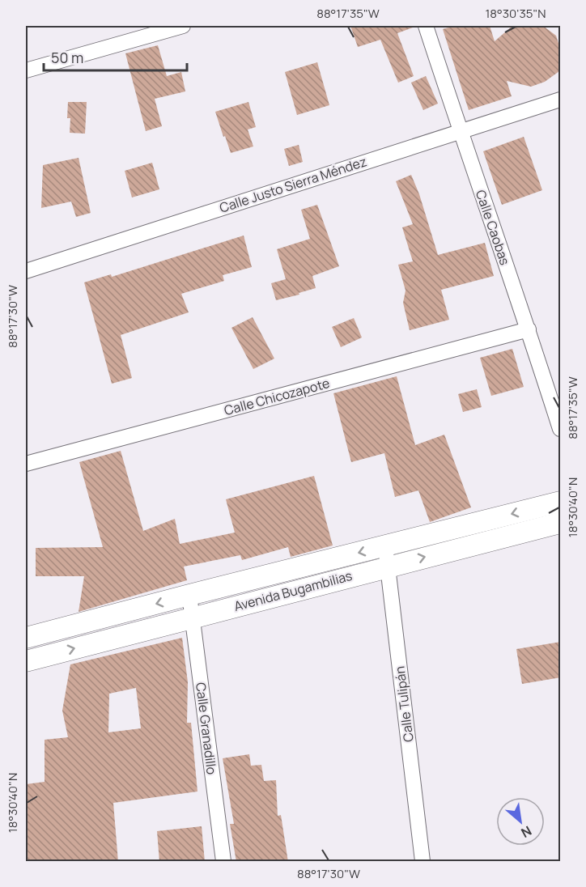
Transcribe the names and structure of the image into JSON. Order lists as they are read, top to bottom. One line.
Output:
{"streets":{"main road":["Avenida Bugambilias"],"street":["Calle Justo Sierra Méndez","Calle Caobas","Calle Chicozapote","Calle Tulipán","Calle Granadillo"]},"crossings":[["Calle Justo Sierra Méndez","Calle Caobas"],["Calle Caobas","Calle Chicozapote"],["Avenida Bugambilias","Calle Tulipán"],["Avenida Bugambilias","Calle Granadillo"]],"scale_bar":"50 m","north":"bottom right","coordinates":["88°17'35\"W","18°30'35\"N","88°17'30\"W","18°30'40\"N"]}
